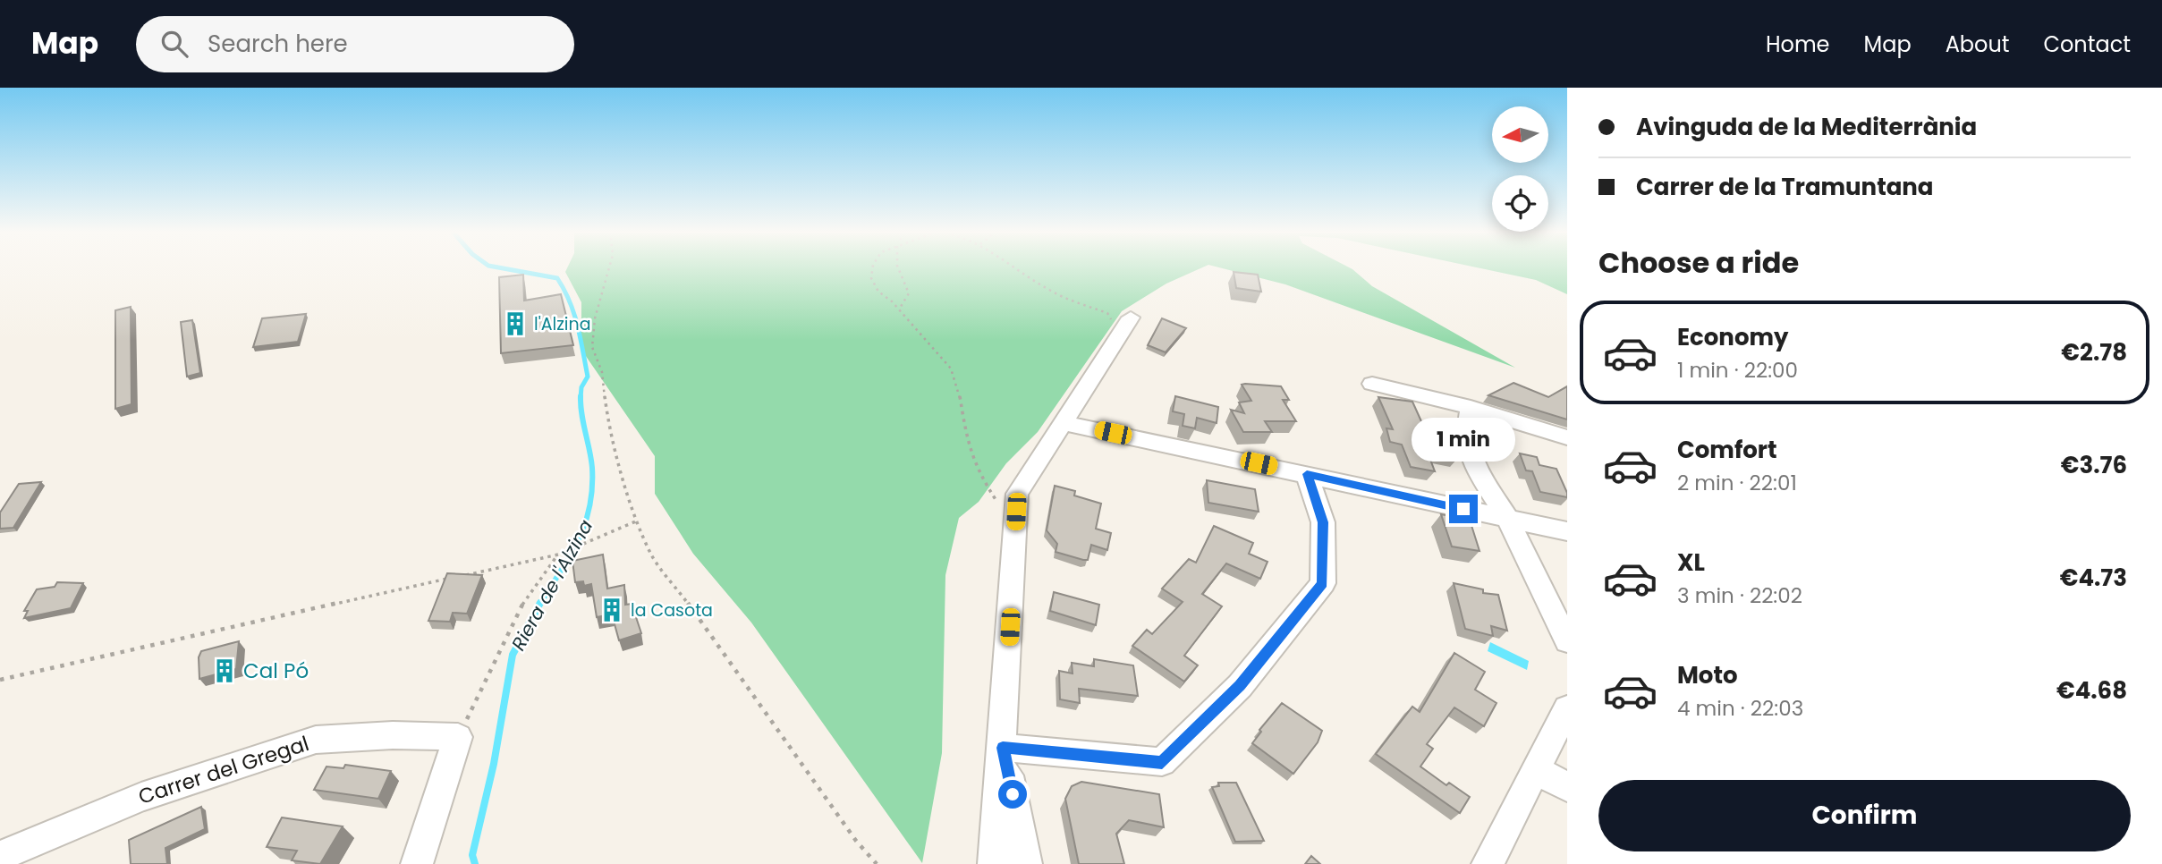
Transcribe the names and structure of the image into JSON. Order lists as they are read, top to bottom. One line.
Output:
{"streets":{"street":["Carrer del Gregal"]},"water":["Riera de l'Alzina"],"places":{"building":["l'Alzina","la Casota","Cal Pó"]},"north":"left","page":{"header":"Map","search":"Search here","nav":["Home","Map","About","Contact"],"banner":["Avinguda de la Mediterrània","Carrer de la Tramuntana"],"heading":"Choose a ride","list":[{"name":"Economy","note":"1 min · 22:00","value":"€2.78"},{"name":"Comfort","note":"2 min · 22:01","value":"€3.76"},{"name":"XL","note":"3 min · 22:02","value":"€4.73"},{"name":"Moto","note":"4 min · 22:03","value":"€4.68"}],"bubble":"1 min","buttons":"Confirm"}}
